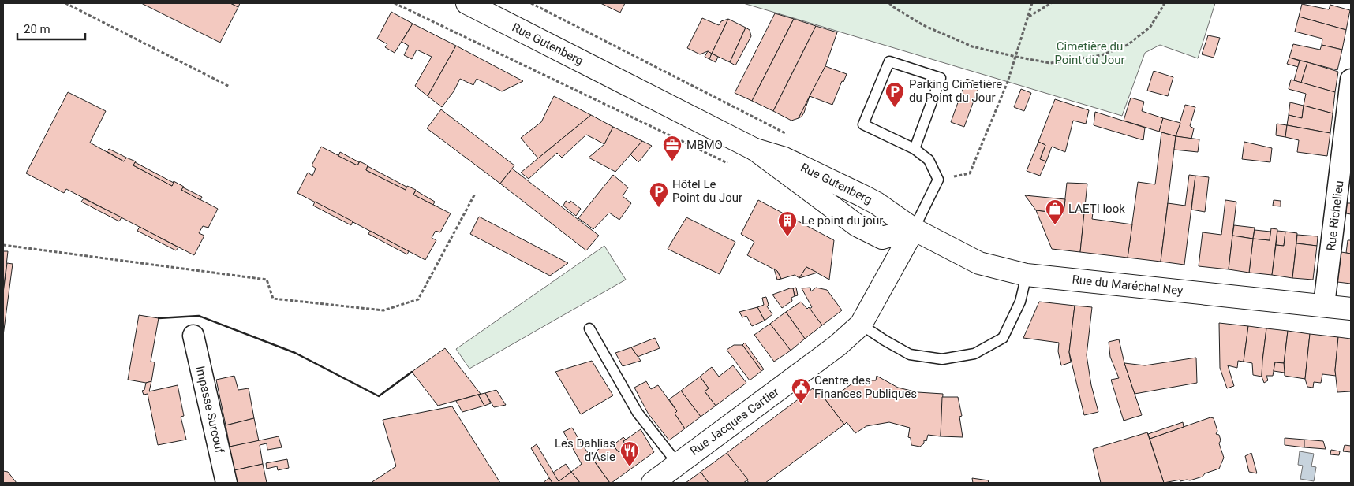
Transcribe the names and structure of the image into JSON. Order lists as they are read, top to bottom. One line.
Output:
{"streets":{"main road":["Rue Gutenberg","Rue du Maréchal Ney","Rue Jacques Cartier"],"street":["Rue Richelieu","Impasse Surcouf"]},"crossings":[["Rue Gutenberg","Rue du Maréchal Ney"],["Rue Gutenberg","Rue Jacques Cartier"],["Rue Richelieu","Rue du Maréchal Ney"],["Rue du Maréchal Ney","Rue Jacques Cartier"]],"parks":["Cimetière du Point du Jour"],"places":{"parking":["Parking Cimetière du Point du Jour","Hôtel Le Point du Jour"],"office":["MBMO"],"shop":["LAETI look"],"building":["Le point du jour"],"public building":["Centre des Finances Publiques"],"restaurant":["Les Dahlias d'Asie"]},"scale_bar":"20 m"}
